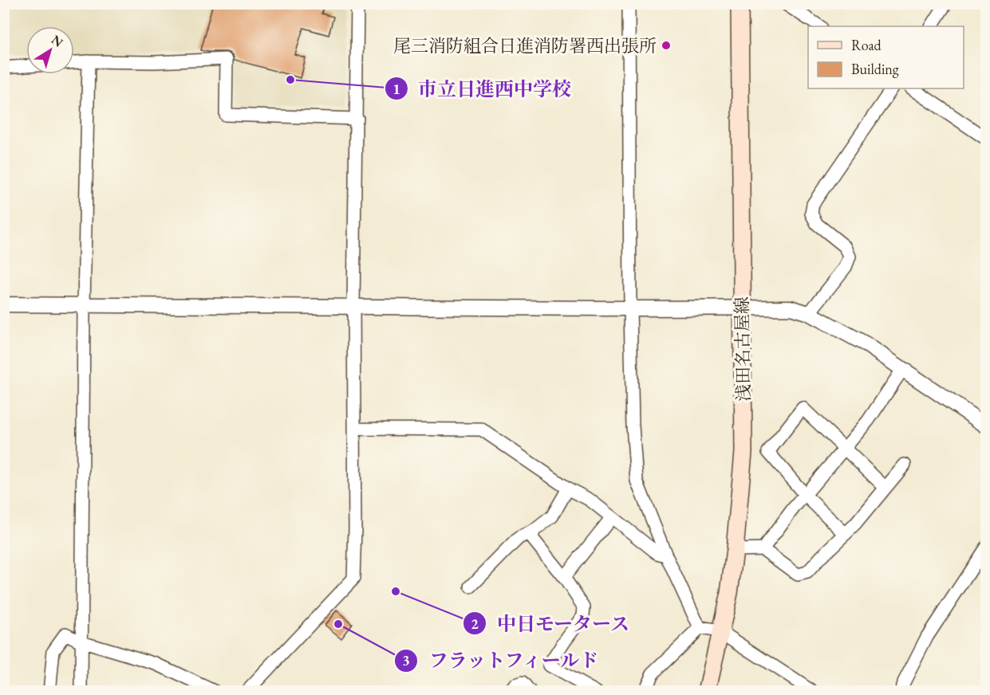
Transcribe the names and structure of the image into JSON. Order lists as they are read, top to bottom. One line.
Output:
{"streets":{"main road":["浅田名古屋線"]},"places":["尾三消防組合日進消防署西出張所","市立日進西中学校","中日モータース","フラットフィールド"],"legend":["Road","Building"],"north":"top right"}
